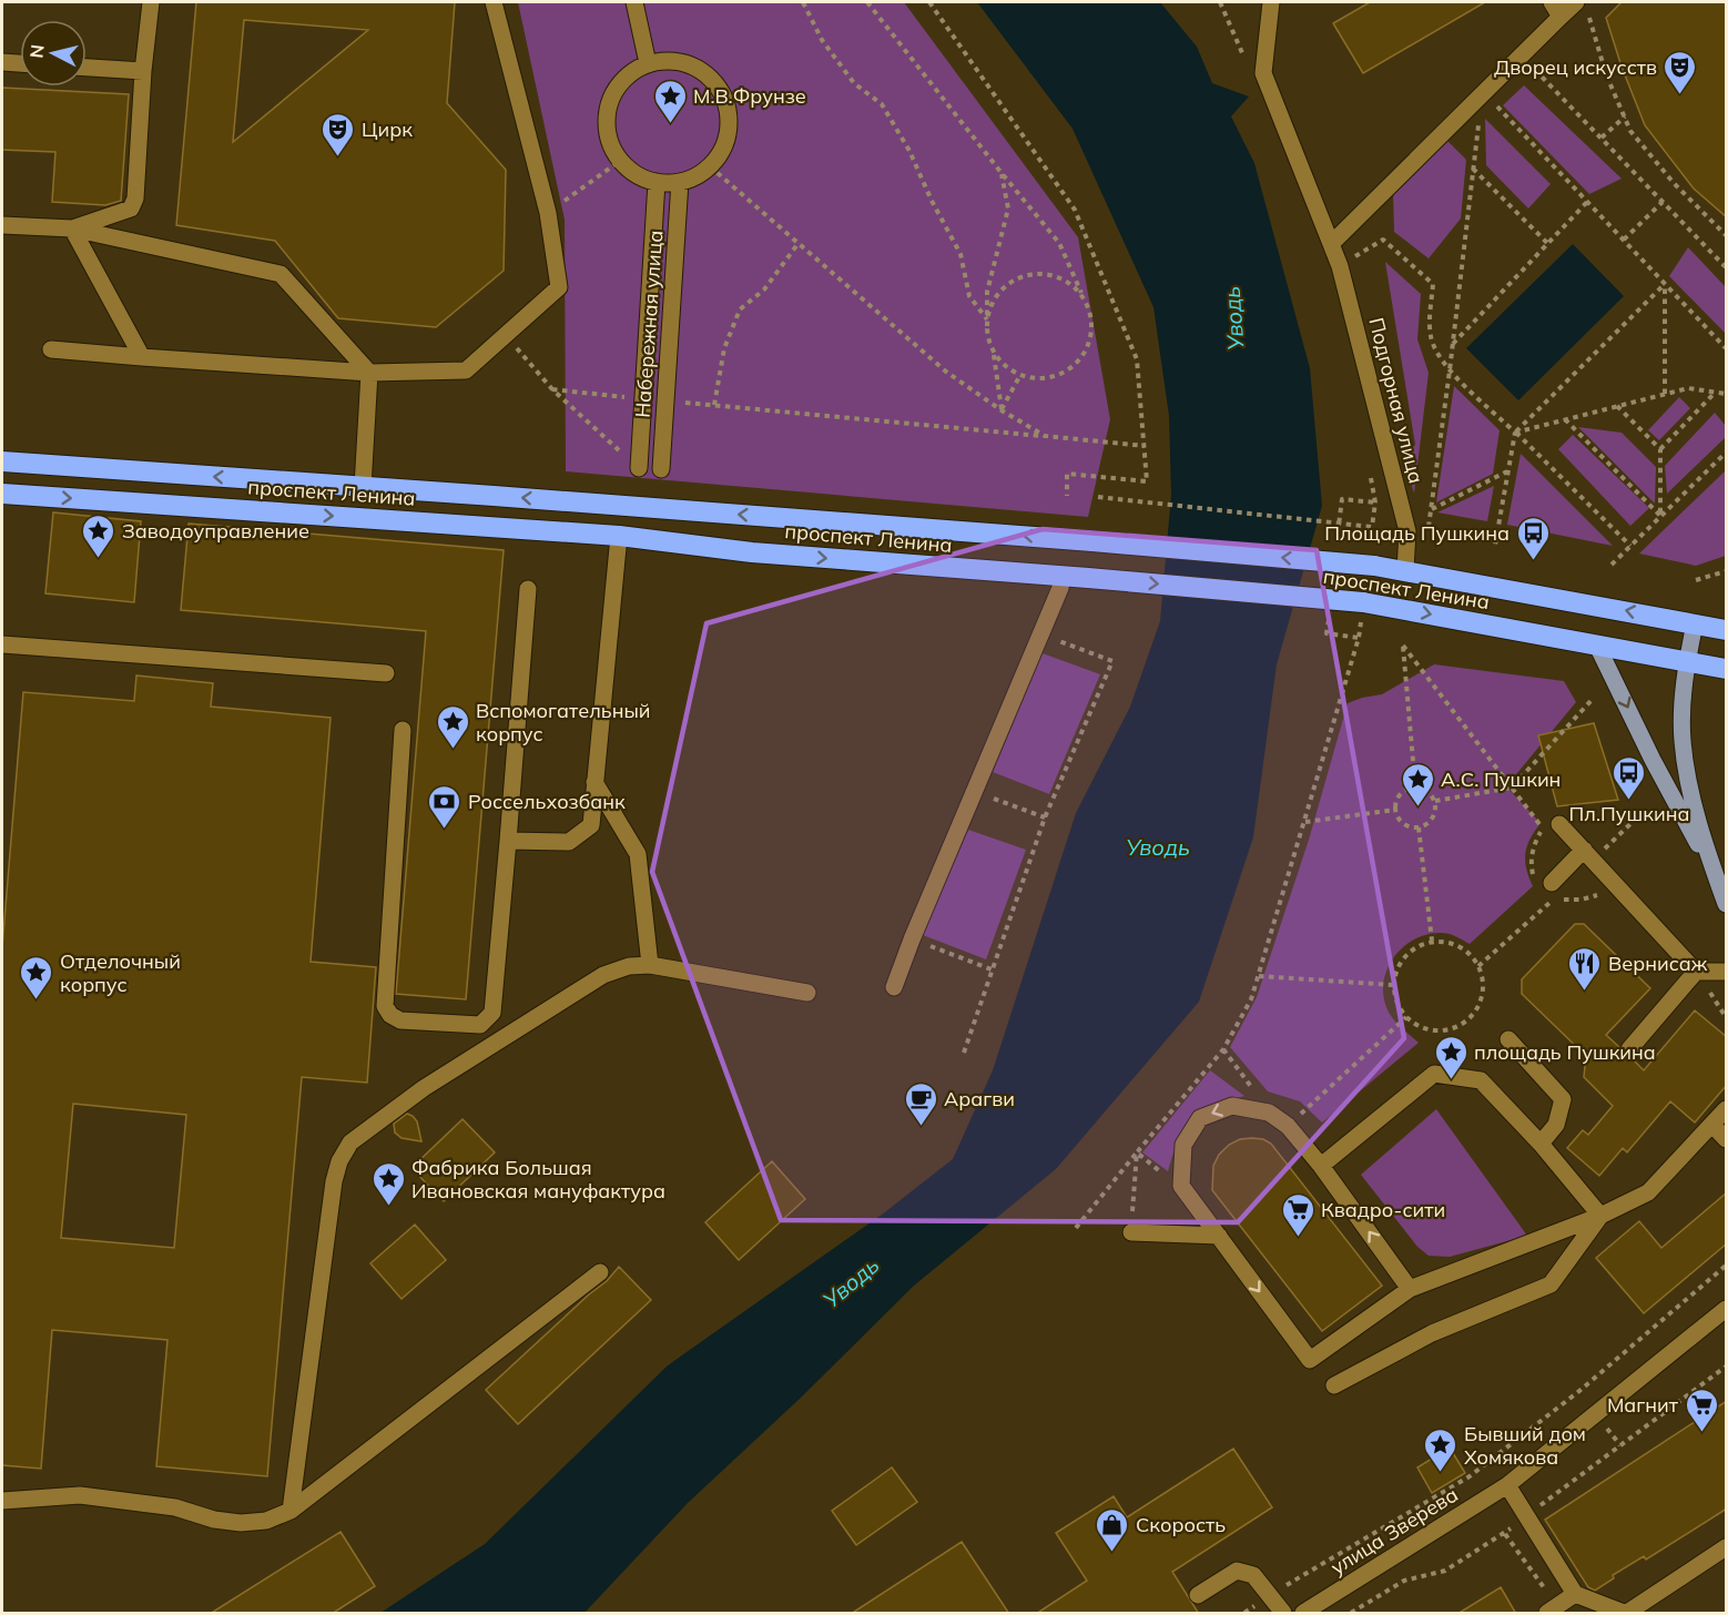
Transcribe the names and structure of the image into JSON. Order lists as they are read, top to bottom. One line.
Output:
{"streets":{"highway":["проспект Ленина"],"street":["Набережная улица","Подгорная улица","улица Зверева"]},"crossings":[["Подгорная улица","проспект Ленина"]],"water":["Уводь"],"places":{"theatre":["Дворец искусств","Цирк"],"place":["М.В.Фрунзе","Заводоуправление","Вспомогательный корпус","А.C. Пушкин","Отделочный корпус","площадь Пушкина","Фабрика Большая Ивановская мануфактура","Бывший дом Хомякова"],"bus stop":["Площадь Пушкина","Пл.Пушкина"],"bank":["Россельхозбанк"],"restaurant":["Вернисаж"],"cafe":["Арагви"],"supermarket":["Квадро-сити","Магнит"],"shop":["Скорость"]},"north":"left"}
